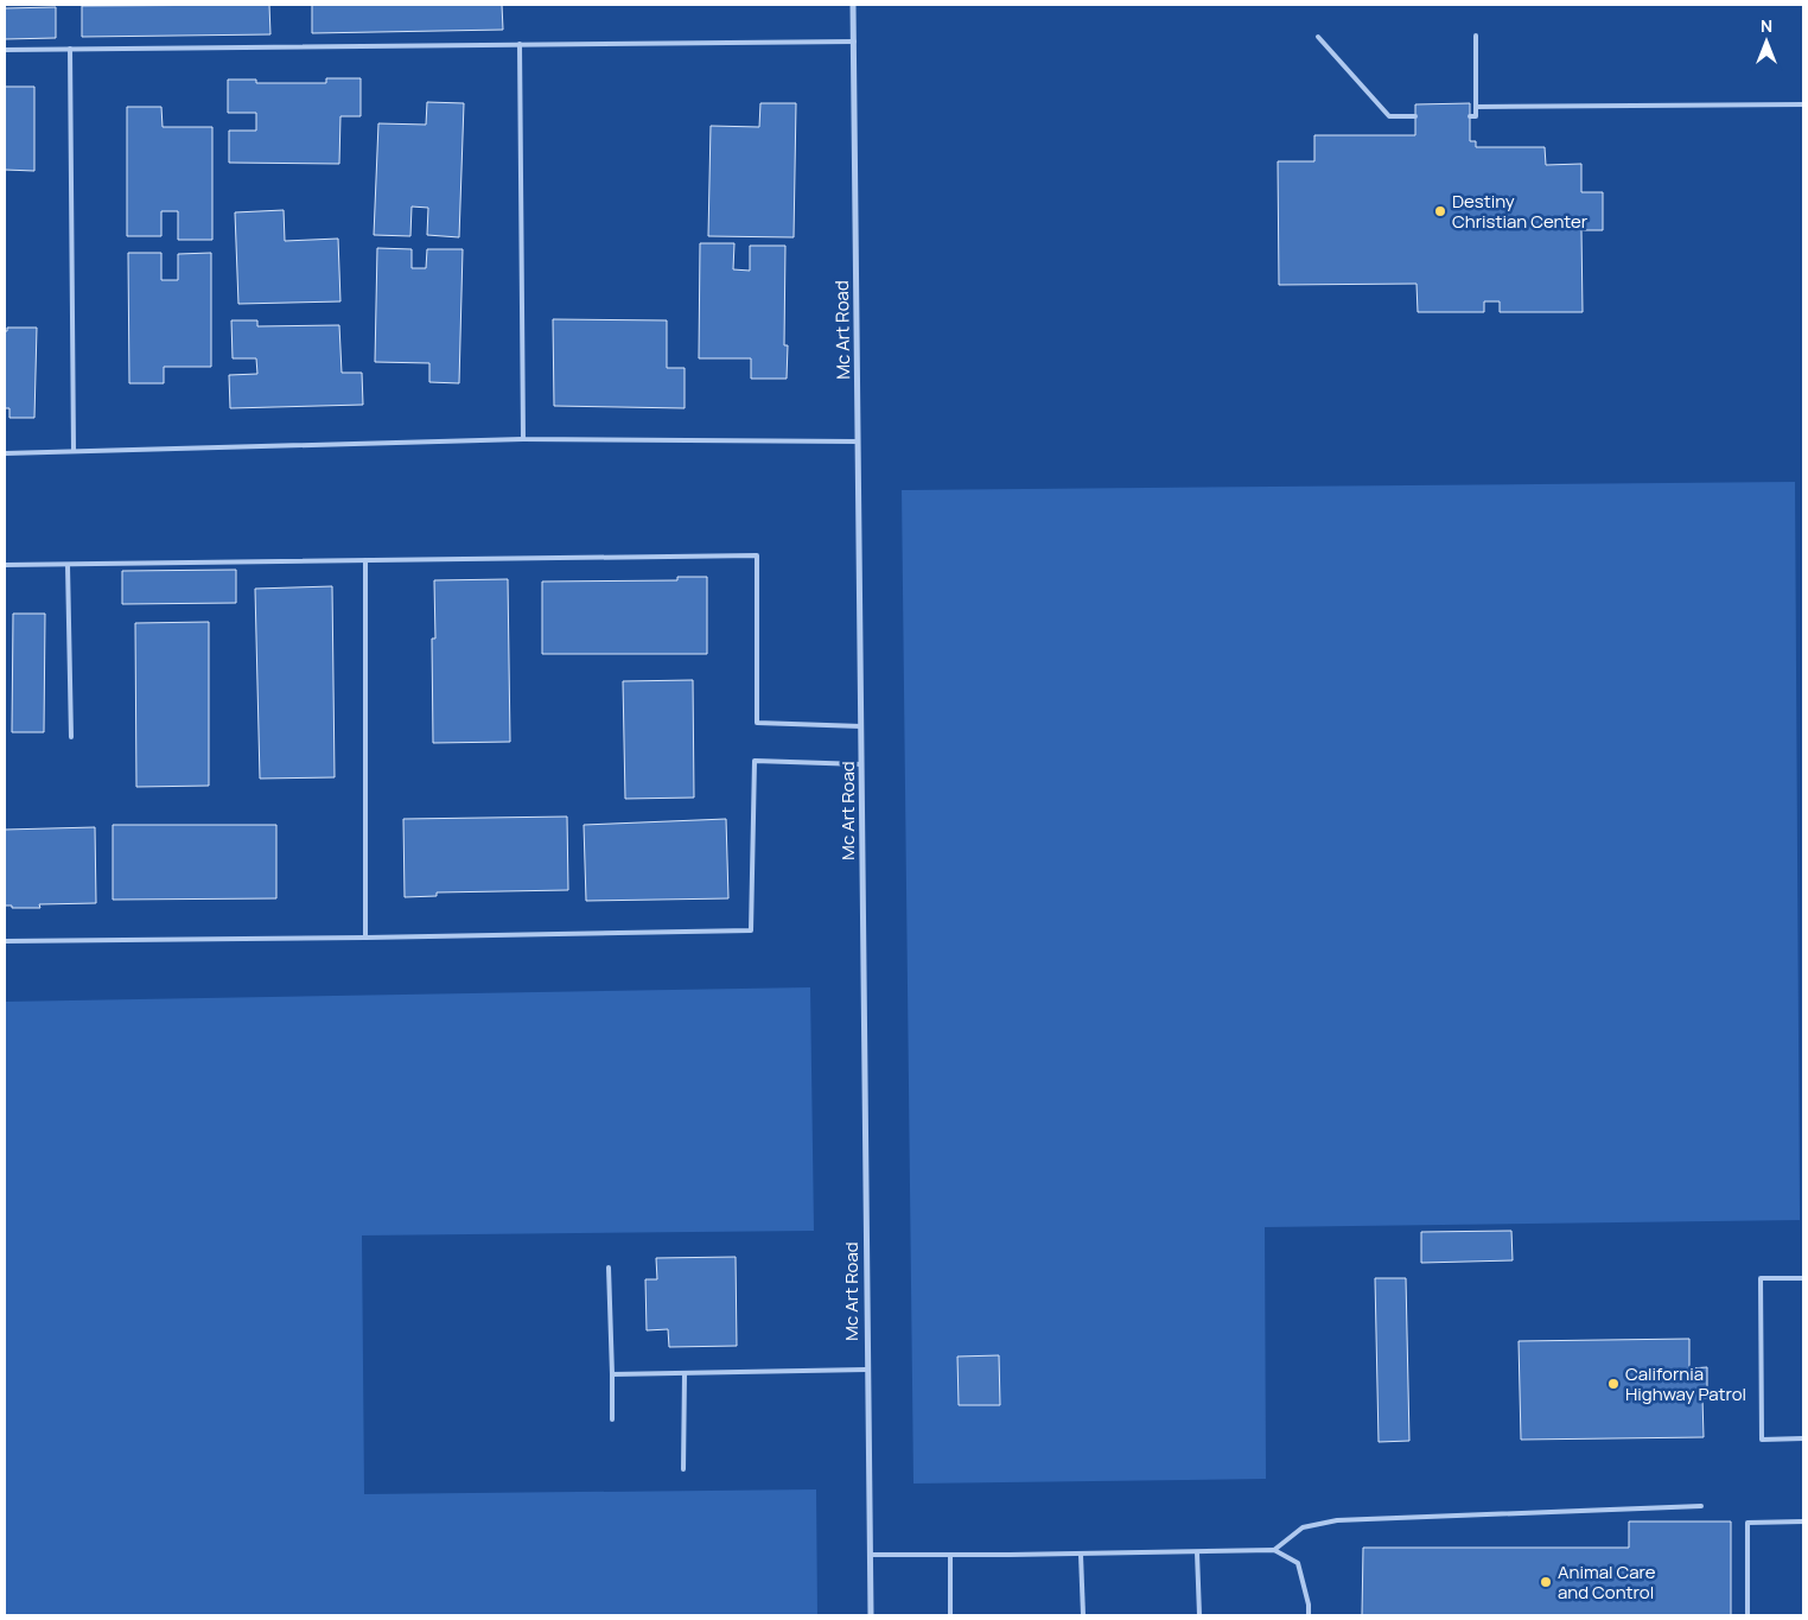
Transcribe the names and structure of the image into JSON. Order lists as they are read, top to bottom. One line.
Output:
{"streets":{"street":["Mc Art Road"]},"places":["Destiny Christian Center","California Highway Patrol","Animal Care and Control"],"north":"top"}
